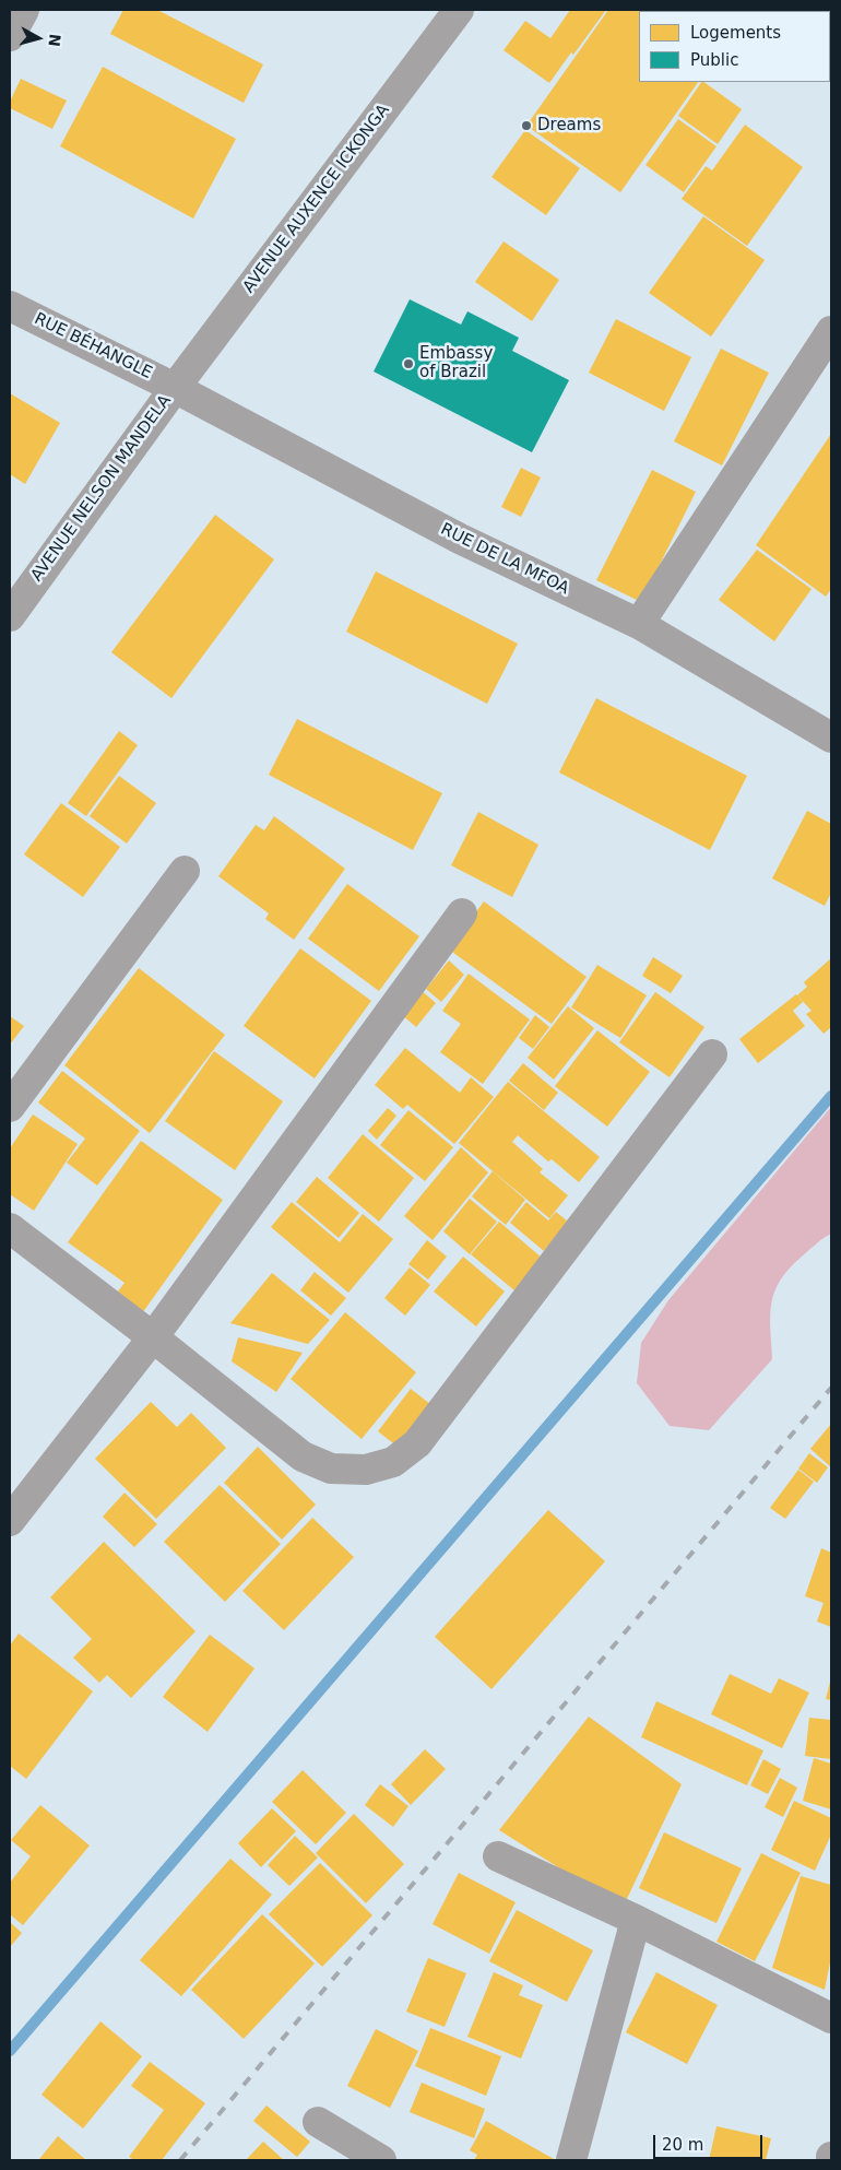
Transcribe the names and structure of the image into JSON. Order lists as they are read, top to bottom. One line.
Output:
{"streets":{"street":["AVENUE AUXENCE ICKONGA","RUE BÉHANGLE","AVENUE NELSON MANDELA","RUE DE LA MFOA"]},"crossings":[["AVENUE AUXENCE ICKONGA","RUE BÉHANGLE"],["AVENUE AUXENCE ICKONGA","AVENUE NELSON MANDELA"],["AVENUE AUXENCE ICKONGA","RUE DE LA MFOA"],["RUE BÉHANGLE","AVENUE NELSON MANDELA"],["RUE BÉHANGLE","RUE DE LA MFOA"],["AVENUE NELSON MANDELA","RUE DE LA MFOA"]],"places":["Dreams","Embassy of Brazil"],"legend":["Logements","Public"],"scale_bar":"20 m","north":"right"}
